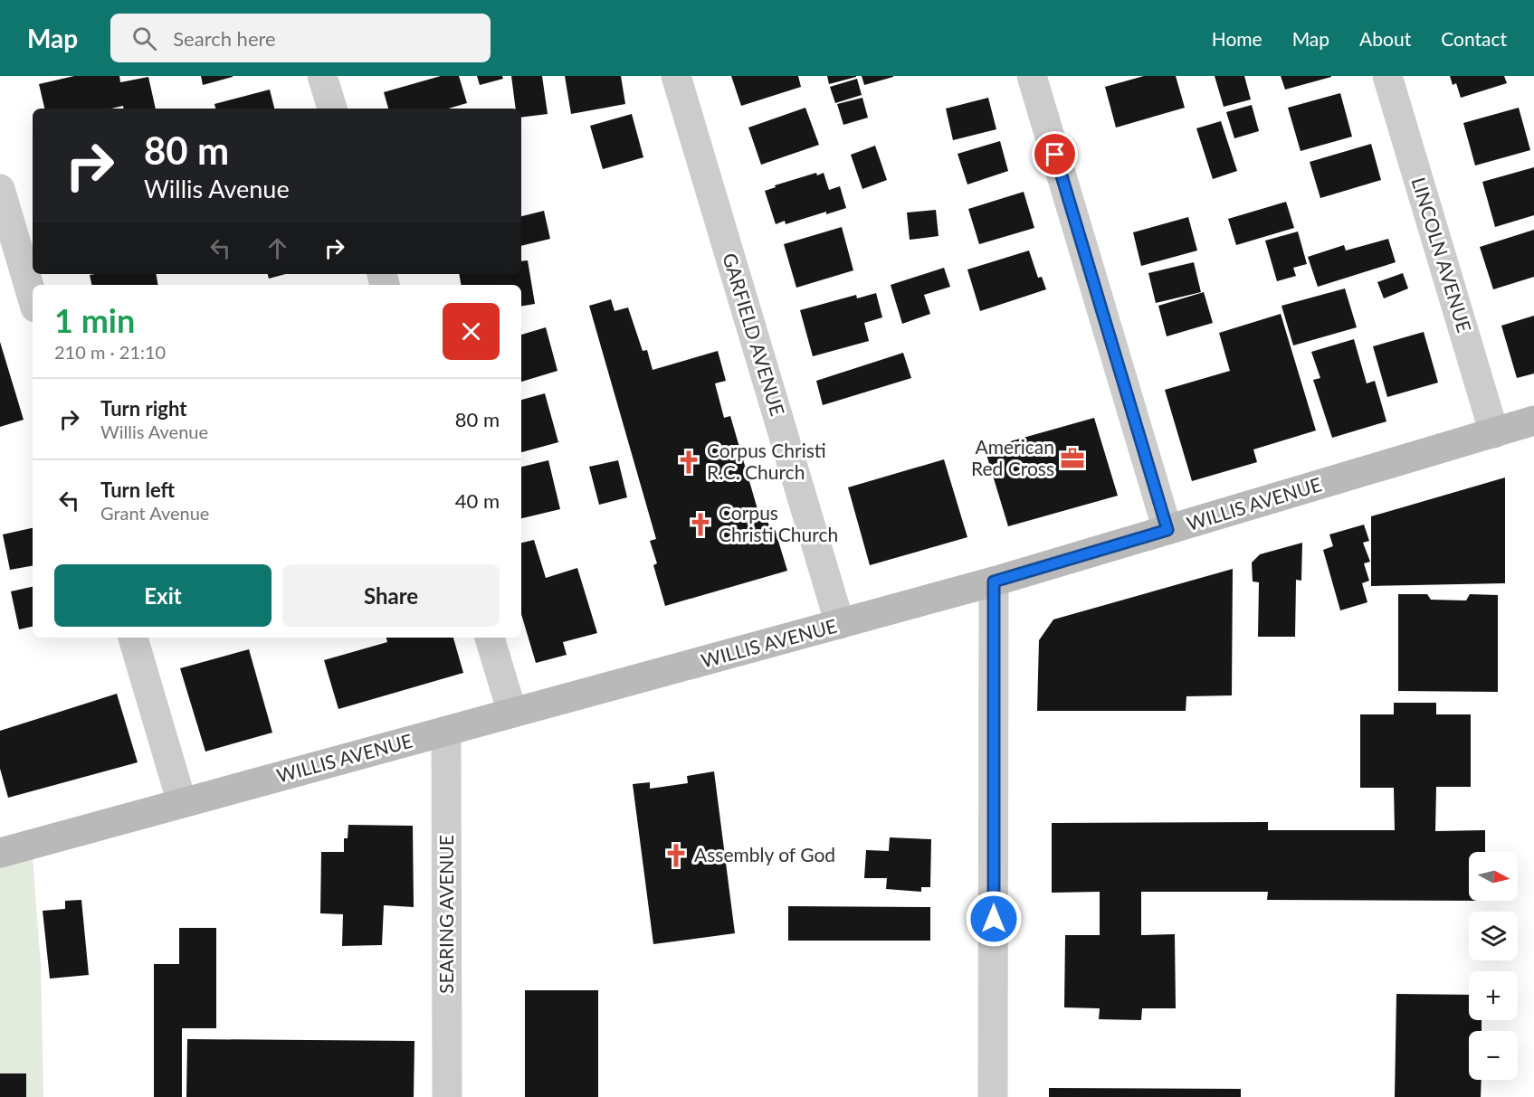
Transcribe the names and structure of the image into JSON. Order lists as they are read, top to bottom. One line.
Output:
{"streets":{"main road":["WILLIS AVENUE"],"street":["LINCOLN AVENUE","GARFIELD AVENUE","SEARING AVENUE"]},"crossings":[["LINCOLN AVENUE","WILLIS AVENUE"],["GARFIELD AVENUE","WILLIS AVENUE"],["WILLIS AVENUE","SEARING AVENUE"]],"places":{"office":["American Red Cross"],"church":["Corpus Christi R.C. Church","Corpus Christi Church","Assembly of God"]},"north":"right","page":{"header":"Map","search":"Search here","nav":["Home","Map","About","Contact"],"turn":["80 m","Willis Avenue"],"heading":["1 min","210 m · 21:10"],"list":[{"name":"Turn right","note":"Willis Avenue","value":"80 m"},{"name":"Turn left","note":"Grant Avenue","value":"40 m"}],"buttons":["Exit","Share"],"map_buttons":["+","−"]}}
